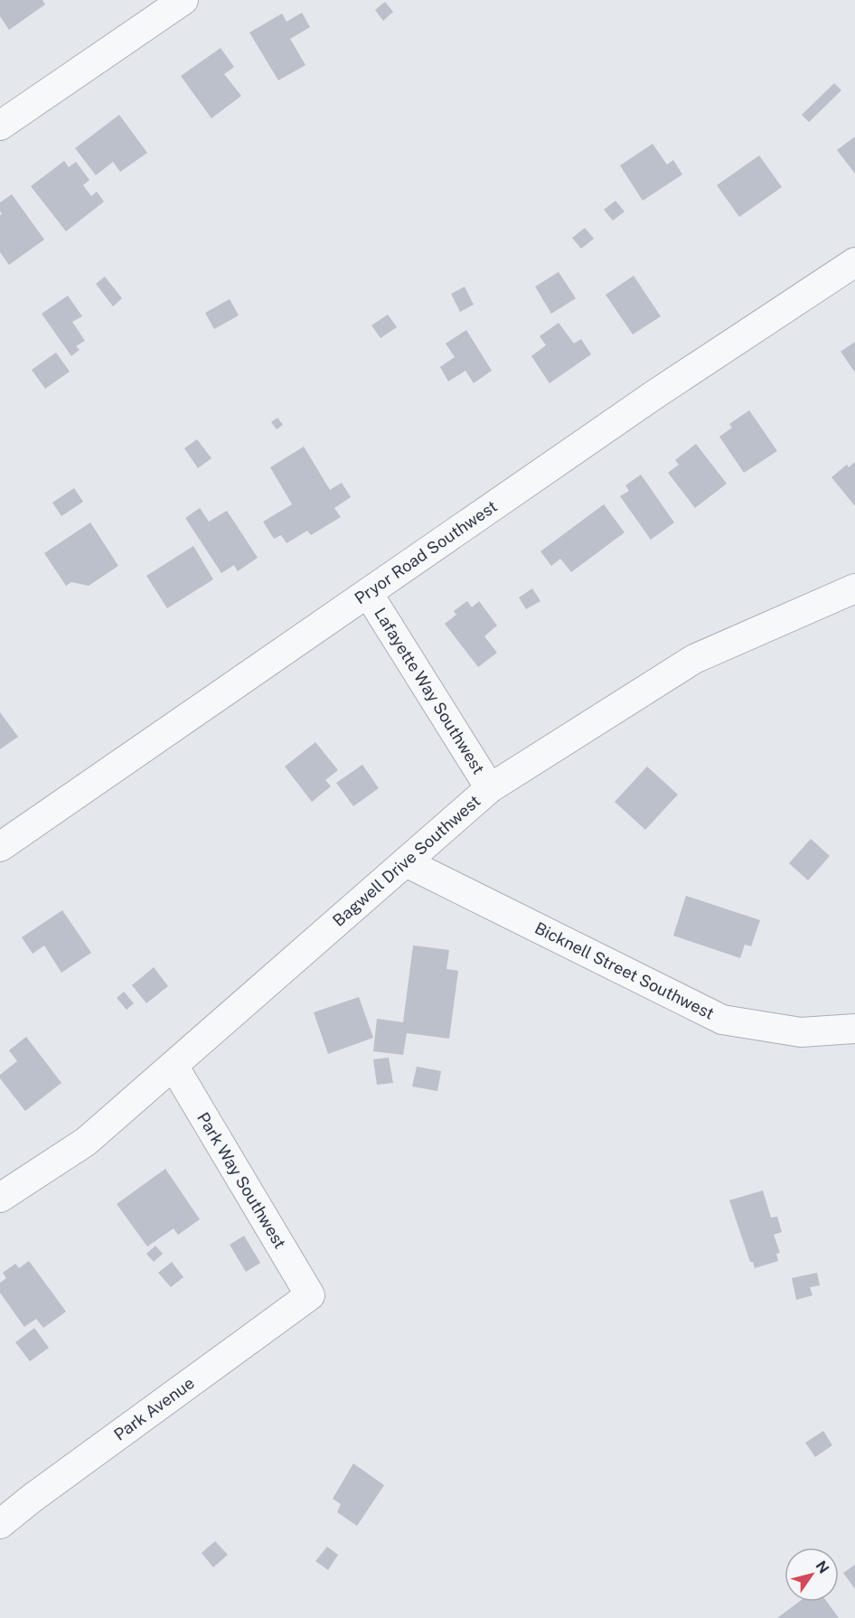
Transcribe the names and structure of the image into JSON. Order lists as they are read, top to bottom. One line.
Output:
{"streets":{"street":["Pryor Road Southwest","Lafayette Way Southwest","Bagwell Drive Southwest","Bicknell Street Southwest","Park Way Southwest","Park Avenue"]},"crossings":[["Pryor Road Southwest","Lafayette Way Southwest"],["Lafayette Way Southwest","Bagwell Drive Southwest"],["Bagwell Drive Southwest","Bicknell Street Southwest"],["Bagwell Drive Southwest","Park Way Southwest"],["Park Way Southwest","Park Avenue"]],"north":"top right"}
